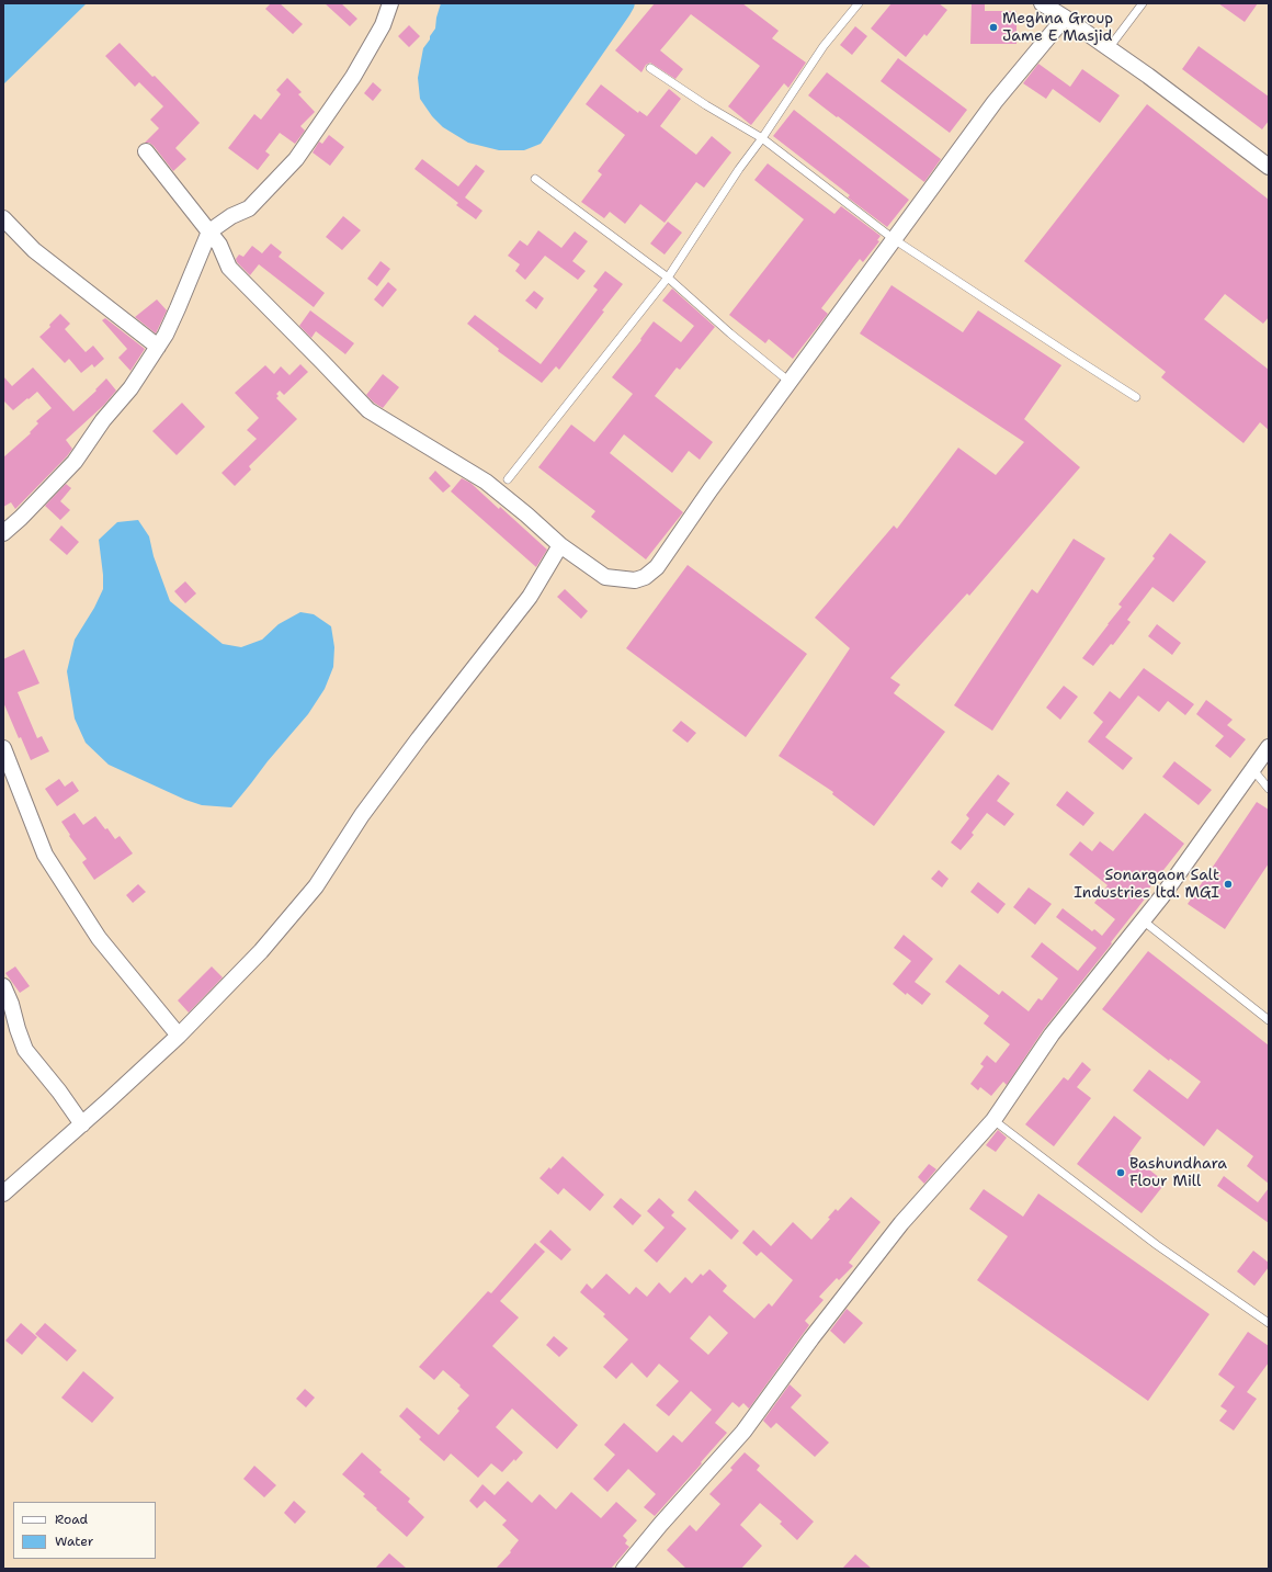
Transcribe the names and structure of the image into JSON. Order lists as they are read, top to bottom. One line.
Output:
{"places":["Meghna Group Jame E Masjid","Sonargaon Salt Industries ltd. MGI","Bashundhara Flour Mill"],"legend":["Road","Water"]}
